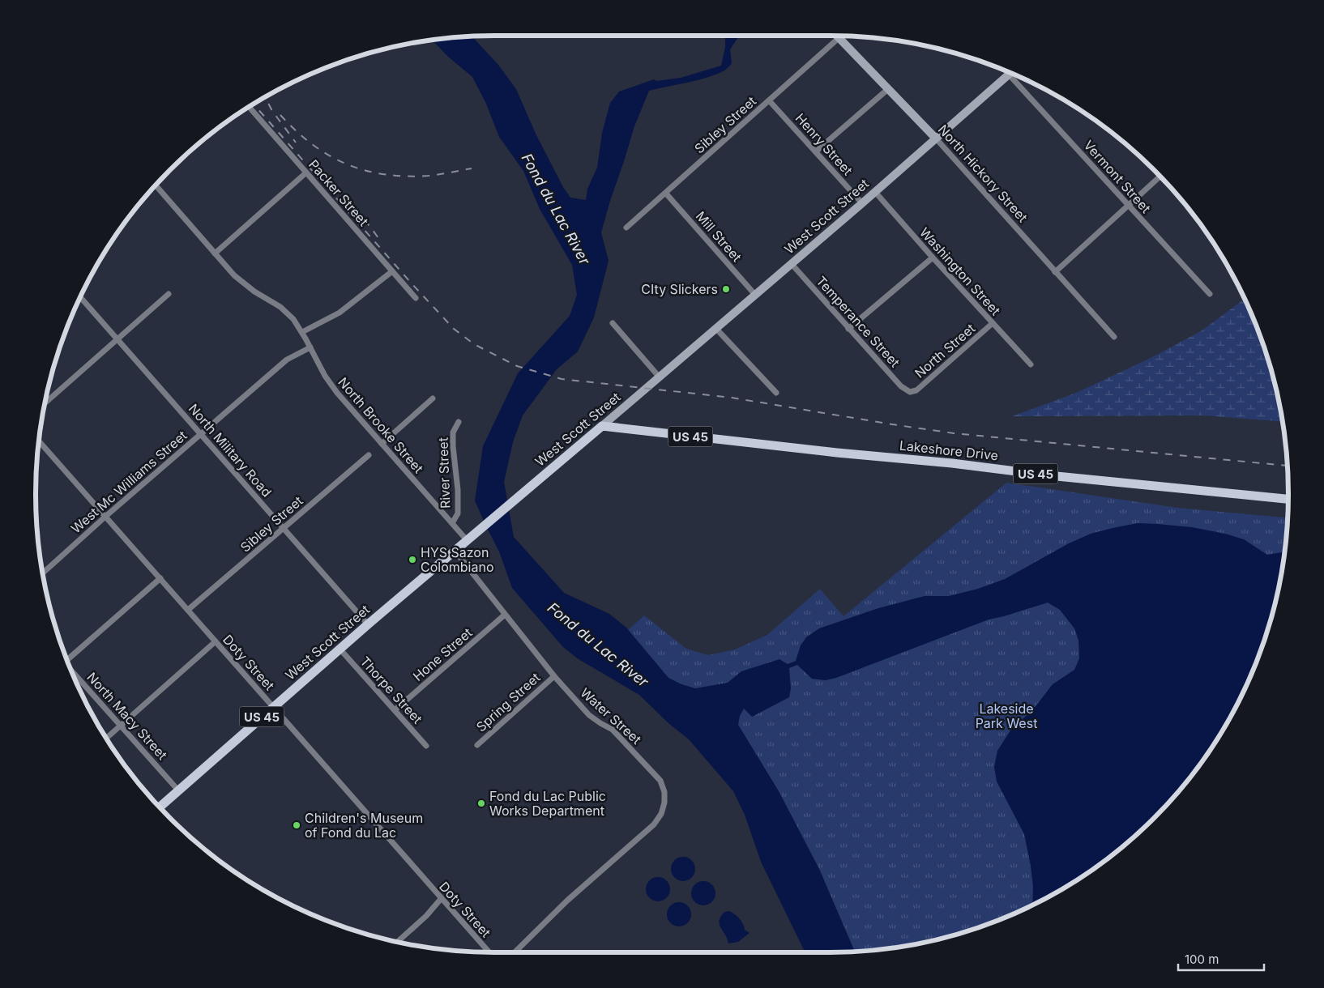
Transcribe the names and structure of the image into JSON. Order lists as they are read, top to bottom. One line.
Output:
{"streets":{"main road":["North Hickory Street","West Scott Street","US 45","Lakeshore Drive"],"street":["Sibley Street","Henry Street","Vermont Street","Packer Street","Mill Street","Washington Street","Temperance Street","North Street","North Brooke Street","North Military Road","River Street","West Mc Williams Street","Hone Street","Doty Street","Thorpe Street","Spring Street","North Macy Street","Water Street"]},"crossings":[["Sibley Street","Henry Street"],["Sibley Street","North Hickory Street"],["Sibley Street","Mill Street"],["Sibley Street","North Military Road"],["Sibley Street","Doty Street"],["Henry Street","West Scott Street"],["North Hickory Street","West Scott Street"],["Vermont Street","West Scott Street"],["West Scott Street","Mill Street"],["West Scott Street","Washington Street"],["West Scott Street","Temperance Street"],["West Scott Street","North Brooke Street"],["West Scott Street","North Military Road"],["West Scott Street","Lakeshore Drive"],["West Scott Street","Doty Street"],["West Scott Street","Thorpe Street"],["West Scott Street","North Macy Street"],["West Scott Street","Water Street"],["Washington Street","North Street"],["Temperance Street","North Street"],["North Brooke Street","River Street"],["North Brooke Street","West Mc Williams Street"],["North Military Road","West Mc Williams Street"],["West Mc Williams Street","Doty Street"],["Hone Street","Thorpe Street"],["Hone Street","Water Street"],["Spring Street","Water Street"]],"water":["Fond du Lac River"],"parks":["Lakeside Park West"],"places":["CIty Slickers","HYS Sazon Colombiano","Fond du Lac Public Works Department","Children's Museum of Fond du Lac"],"scale_bar":"100 m"}
